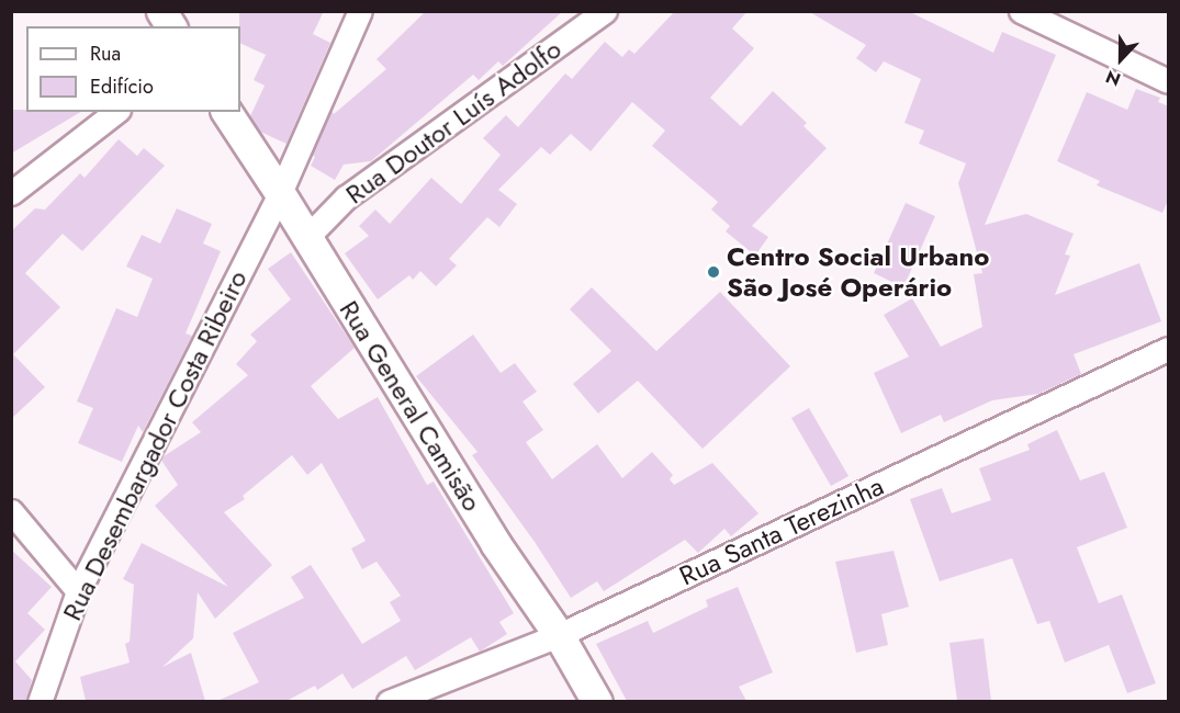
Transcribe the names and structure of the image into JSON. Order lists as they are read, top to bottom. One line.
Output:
{"streets":{"street":["Rua Doutor Luís Adolfo","Rua General Camisão","Rua Desembargador Costa Ribeiro","Rua Santa Terezinha"]},"crossings":[["Rua Doutor Luís Adolfo","Rua General Camisão"],["Rua General Camisão","Rua Desembargador Costa Ribeiro"],["Rua General Camisão","Rua Santa Terezinha"]],"places":["Centro Social Urbano São José Operário"],"legend":["Rua","Edifício"],"north":"bottom"}
